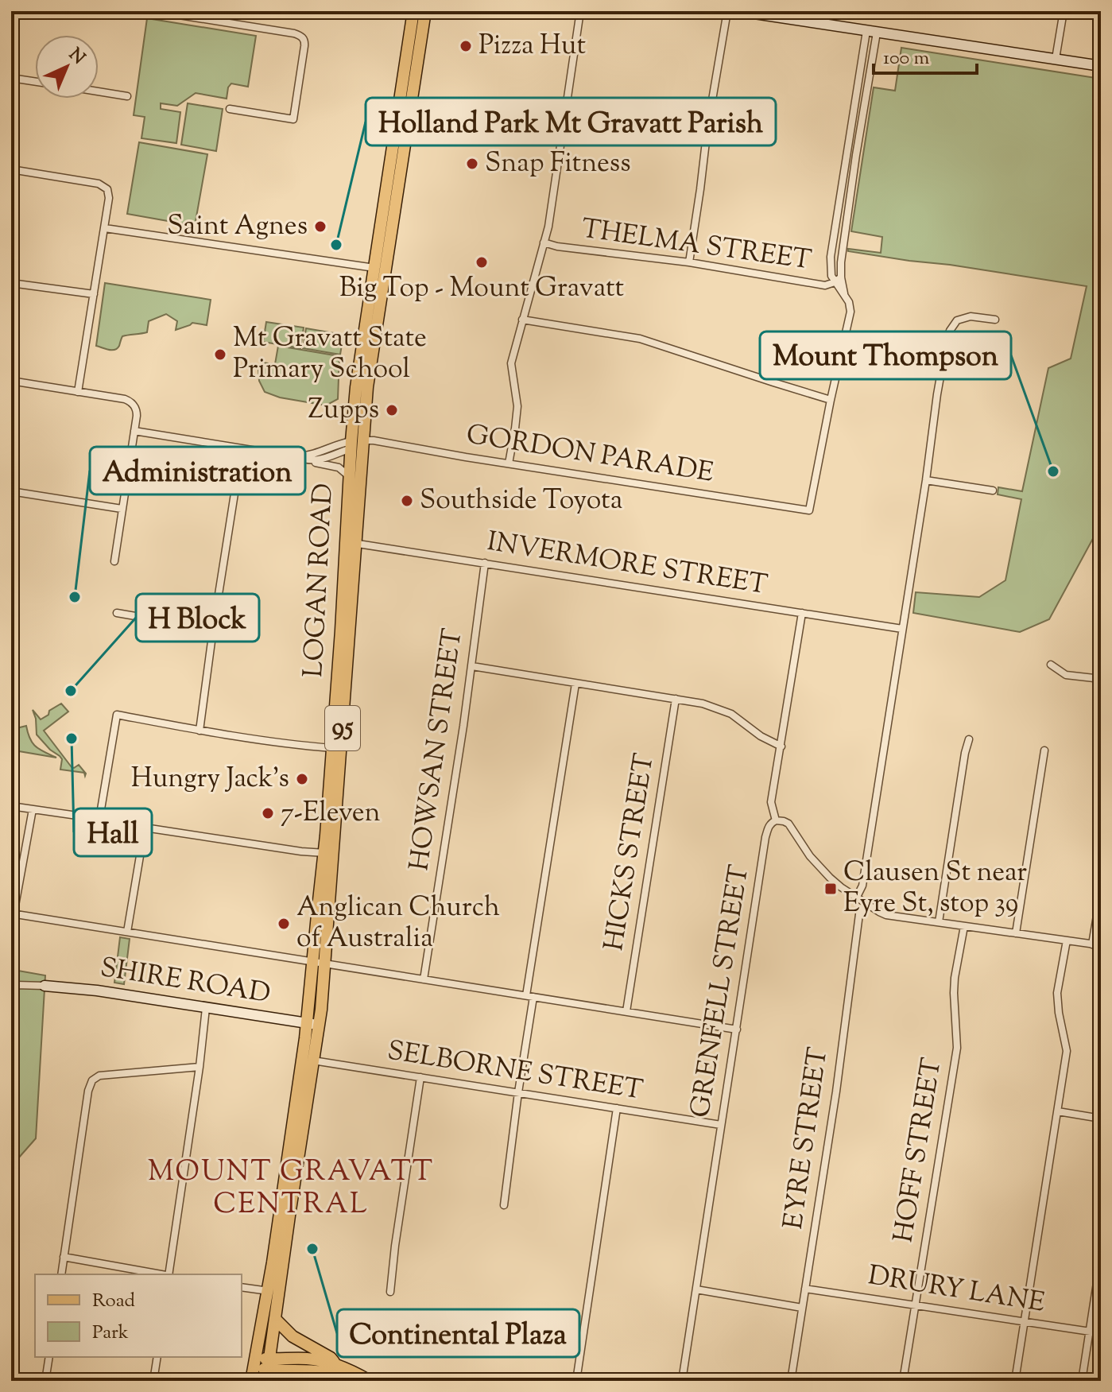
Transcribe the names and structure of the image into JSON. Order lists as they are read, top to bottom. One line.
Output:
{"streets":{"main road":["LOGAN ROAD","95","SHIRE ROAD"],"street":["THELMA STREET","GORDON PARADE","INVERMORE STREET","HOWSAN STREET","HICKS STREET","GRENFELL STREET","SELBORNE STREET","EYRE STREET","HOFF STREET","DRURY LANE"]},"crossings":[["GORDON PARADE","LOGAN ROAD"],["INVERMORE STREET","LOGAN ROAD"],["INVERMORE STREET","HOWSAN STREET"],["INVERMORE STREET","GRENFELL STREET"],["LOGAN ROAD","SHIRE ROAD"],["LOGAN ROAD","SELBORNE STREET"],["GRENFELL STREET","SELBORNE STREET"],["EYRE STREET","DRURY LANE"],["HOFF STREET","DRURY LANE"]],"districts":["MOUNT GRAVATT CENTRAL"],"places":{"other":["Pizza Hut","Snap Fitness","Saint Agnes","Holland Park Mt Gravatt Parish","Big Top - Mount Gravatt","Mt Gravatt State Primary School","Zupps","Mount Thompson","Southside Toyota","Administration","H Block","Hall","Hungry Jack's","7-Eleven","Anglican Church of Australia","Continental Plaza"],"transit":["Clausen St near Eyre St, stop 39"]},"legend":["Road","Park"],"scale_bar":"100 m","north":"top right"}
